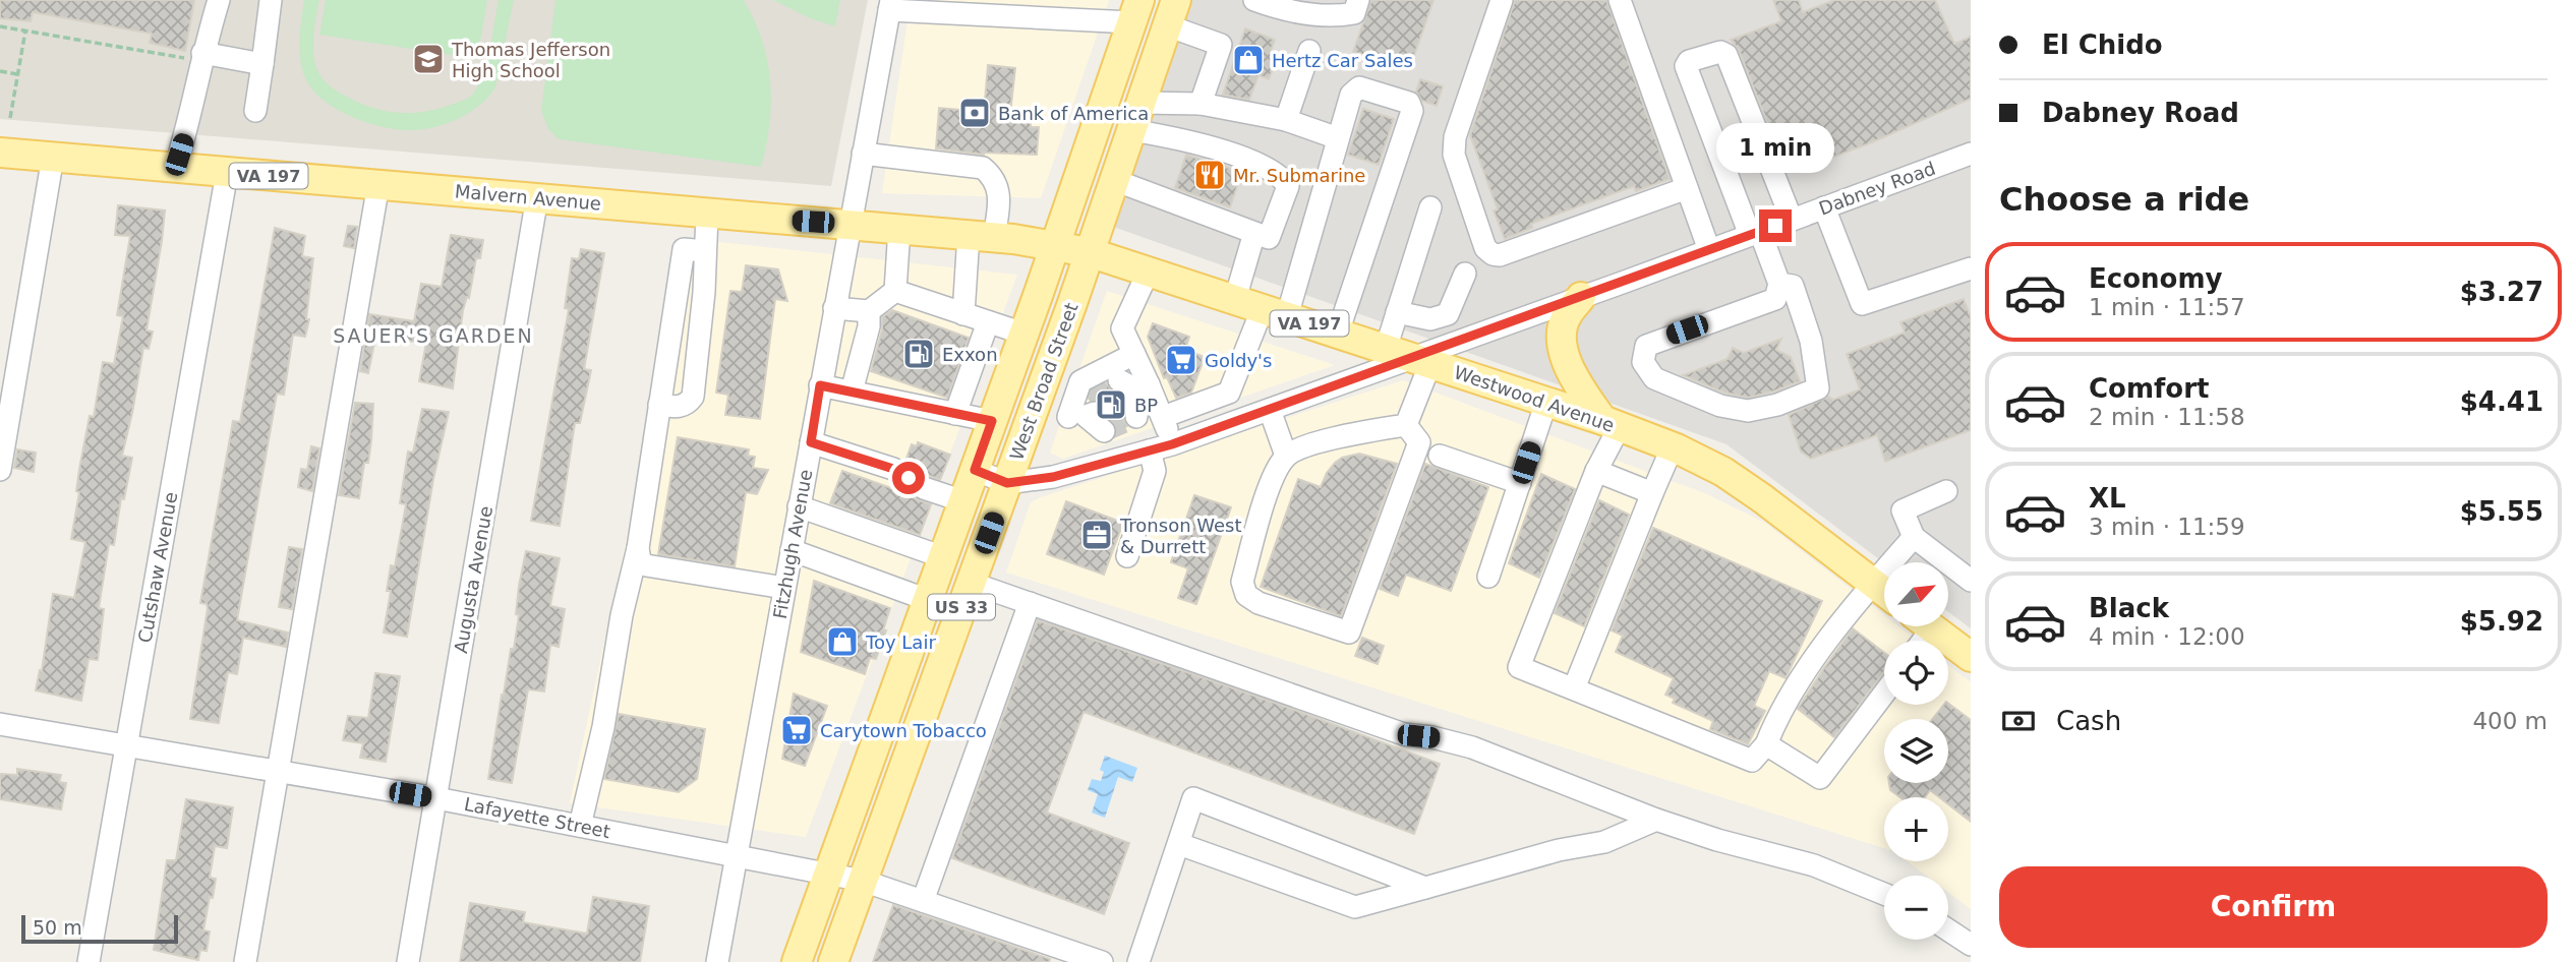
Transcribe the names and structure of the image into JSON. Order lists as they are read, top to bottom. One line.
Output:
{"streets":{"main road":["VA 197","Malvern Avenue","West Broad Street","Westwood Avenue","US 33"],"street":["Dabney Road","Fitzhugh Avenue","Cutshaw Avenue","Augusta Avenue","Lafayette Street"]},"crossings":[["Dabney Road","West Broad Street"],["Dabney Road","Westwood Avenue"],["Malvern Avenue","West Broad Street"],["Malvern Avenue","Westwood Avenue"],["Malvern Avenue","Fitzhugh Avenue"],["Malvern Avenue","Cutshaw Avenue"],["Malvern Avenue","Augusta Avenue"],["West Broad Street","Westwood Avenue"],["West Broad Street","Lafayette Street"],["Fitzhugh Avenue","Lafayette Street"],["Cutshaw Avenue","Lafayette Street"],["Augusta Avenue","Lafayette Street"]],"districts":["SAUER'S GARDEN"],"places":{"school or university":["Thomas Jefferson High School"],"shop":["Hertz Car Sales","Toy Lair"],"bank":["Bank of America"],"restaurant":["Mr. Submarine"],"fuel station":["Exxon","BP"],"supermarket":["Goldy's","Carytown Tobacco"],"office":["Tronson West & Durrett"]},"scale_bar":"50 m","north":"top right","page":{"banner":["El Chido","Dabney Road"],"bubble":"1 min","heading":"Choose a ride","list":[{"name":"Economy","note":"1 min · 11:57","value":"$3.27"},{"name":"Comfort","note":"2 min · 11:58","value":"$4.41"},{"name":"XL","note":"3 min · 11:59","value":"$5.55"},{"name":"Black","note":"4 min · 12:00","value":"$5.92"}],"map_buttons":["+","−"],"pay":["Cash","400 m"],"buttons":"Confirm","scale":"50 m"}}
